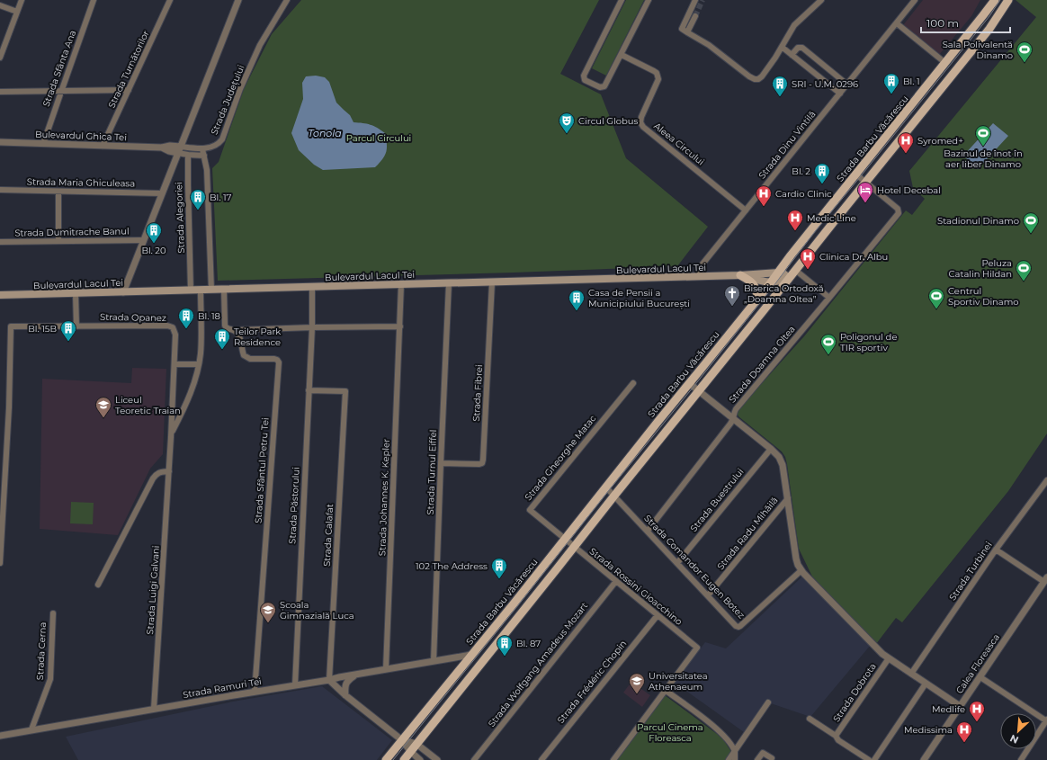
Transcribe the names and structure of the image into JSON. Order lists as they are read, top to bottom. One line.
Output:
{"streets":{"main road":["Strada Barbu Văcărescu","Bulevardul Lacul Tei"],"street":["Strada Sfânta Ana","Strada Turnătorilor","Strada Județului","Bulevardul Ghica Tei","Aleea Circului","Strada Dinu Vintilă","Strada Maria Ghiculeasa","Strada Alegoriei","Strada Dumitrache Banul","Strada Opanez","Strada Doamna Oltea","Strada Fibrei","Strada Gheorghe Matac","Strada Sfântul Petru Tei","Strada Turnul Eiffel","Strada Johannes K. Kepler","Strada Buestrului","Strada Păstorului","Strada Radu Mihăilă","Strada Calafat","Strada Comandor Eugen Botez","Strada Turbinei","Strada Rossini Gioacchino","Strada Luigi Galvani","Strada Cerna","Calea Floreasca","Strada Wolfgang Amadeus Mozart","Strada Frédéric Chopin","Strada Ramuri Tei","Strada Dobrota"]},"crossings":[["Strada Sfânta Ana","Bulevardul Ghica Tei"],["Strada Turnătorilor","Bulevardul Ghica Tei"],["Strada Barbu Văcărescu","Bulevardul Lacul Tei"],["Strada Barbu Văcărescu","Strada Gheorghe Matac"],["Strada Barbu Văcărescu","Strada Comandor Eugen Botez"],["Strada Barbu Văcărescu","Strada Rossini Gioacchino"],["Strada Barbu Văcărescu","Strada Ramuri Tei"],["Aleea Circului","Strada Dinu Vintilă"],["Strada Dinu Vintilă","Bulevardul Lacul Tei"],["Strada Alegoriei","Bulevardul Lacul Tei"],["Bulevardul Lacul Tei","Strada Fibrei"],["Bulevardul Lacul Tei","Strada Sfântul Petru Tei"],["Bulevardul Lacul Tei","Strada Turnul Eiffel"],["Bulevardul Lacul Tei","Strada Johannes K. Kepler"],["Bulevardul Lacul Tei","Strada Păstorului"],["Bulevardul Lacul Tei","Strada Luigi Galvani"],["Strada Opanez","Strada Luigi Galvani"],["Strada Doamna Oltea","Strada Comandor Eugen Botez"],["Strada Fibrei","Strada Turnul Eiffel"],["Strada Gheorghe Matac","Strada Rossini Gioacchino"],["Strada Sfântul Petru Tei","Strada Ramuri Tei"],["Strada Turnul Eiffel","Strada Ramuri Tei"],["Strada Johannes K. Kepler","Strada Ramuri Tei"],["Strada Buestrului","Strada Comandor Eugen Botez"],["Strada Păstorului","Strada Calafat"],["Strada Păstorului","Strada Ramuri Tei"],["Strada Radu Mihăilă","Strada Comandor Eugen Botez"],["Strada Calafat","Strada Ramuri Tei"],["Strada Rossini Gioacchino","Strada Wolfgang Amadeus Mozart"],["Strada Rossini Gioacchino","Strada Frédéric Chopin"],["Strada Luigi Galvani","Strada Ramuri Tei"],["Strada Cerna","Strada Ramuri Tei"]],"water":["Tonola"],"parks":["Parcul Circului","Parcul Cinema Floreasca"],"places":{"sports":["Sala Polivalentă Dinamo","Bazinul de înot în aer liber Dinamo","Stadionul Dinamo","Peluza Catalin Hildan","Centrul Sportiv Dinamo","Poligonul de TIR sportiv"],"building":["Bl. 1","SRI - U.M. 0296","Bl. 2","Bl. 17","Bl. 20","Casa de Pensii a Municipiului București","Bl. 18","Bl. 15B","Teilor Park Residence","102 The Address","Bl. 87"],"theatre":["Circul Globus"],"hospital":["Syromed+","Cardio Clinic","Medic Line","Clinica Dr. Albu","Medlife","Medissima"],"hotel":["Hotel Decebal"],"church":["Biserica Ortodoxă „Doamna Oltea”"],"school or university":["Liceul Teoretic Traian","Școala Gimnazială Luca","Universitatea Athenaeum"]},"scale_bar":"100 m","north":"bottom left"}
